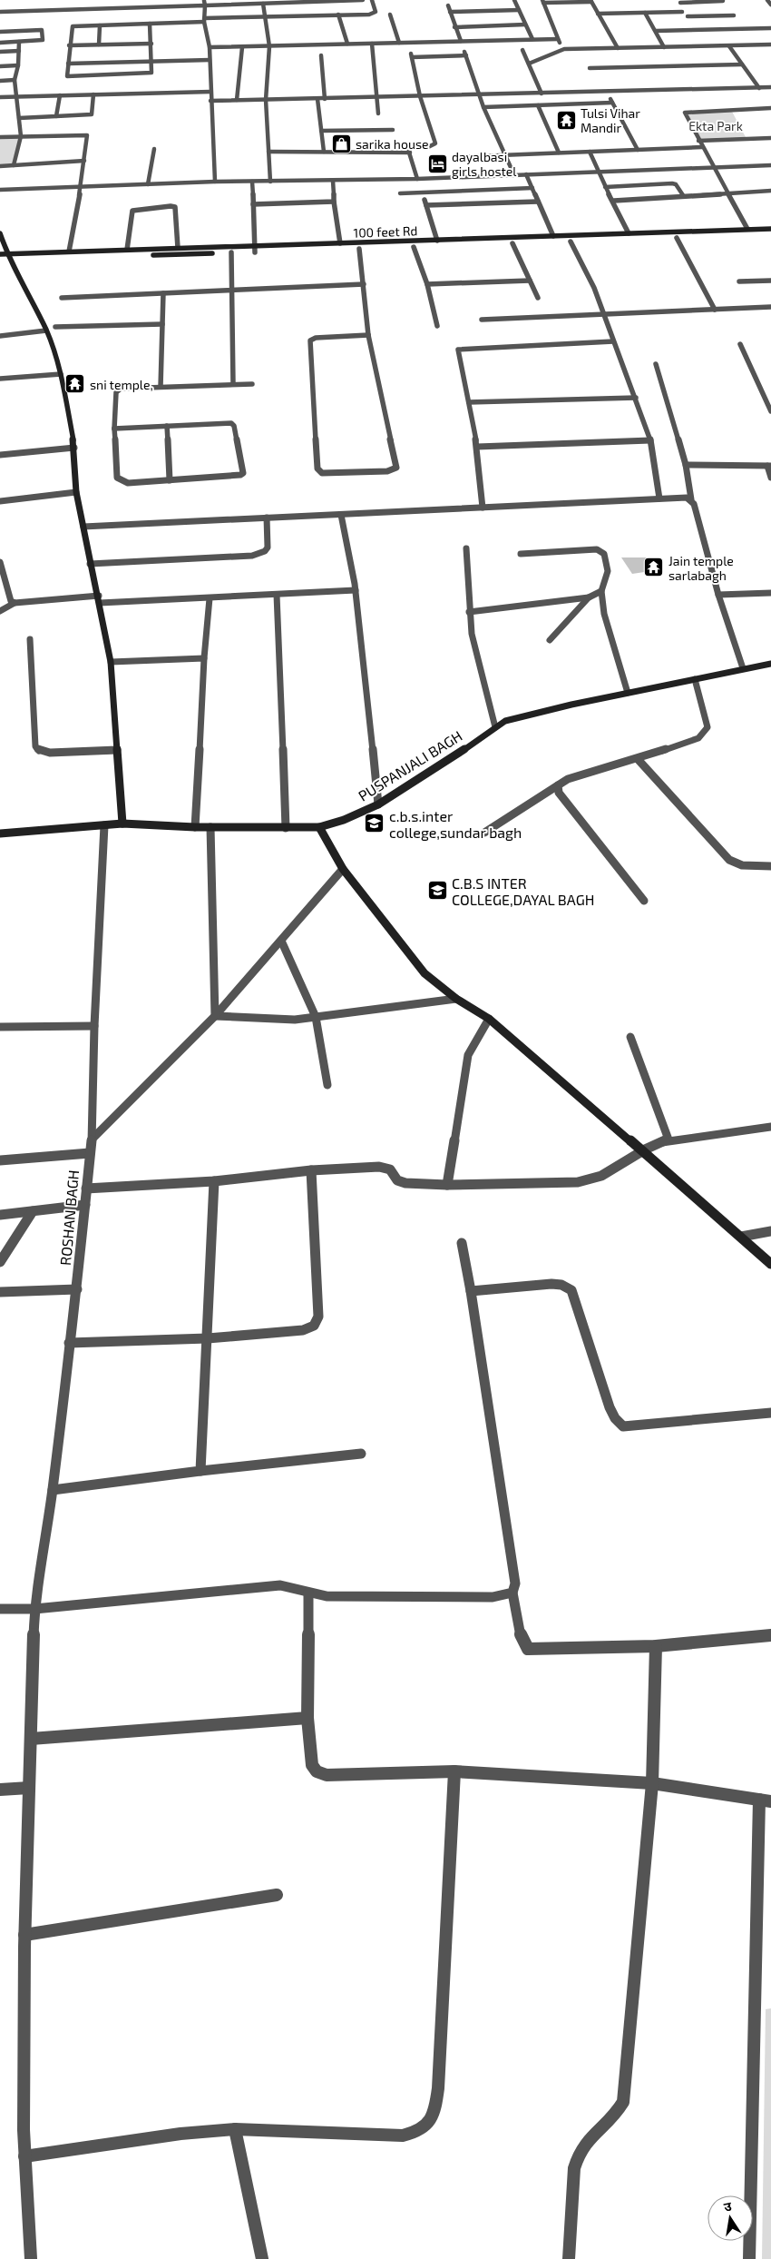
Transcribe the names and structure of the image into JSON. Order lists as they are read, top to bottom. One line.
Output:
{"streets":{"street":["100 feet Rd","PUSPANJALI BAGH","ROSHAN BAGH"]},"crossings":[["PUSPANJALI BAGH","ROSHAN BAGH"]],"parks":["Ekta Park"],"places":{"temple":["Tulsi Vihar Mandir","sni temple,","Jain temple sarlabagh"],"shop":["sarika house"],"hotel":["dayalbasi girls hostel"],"school or university":["c.b.s.inter college,sundar bagh","C.B.S INTER COLLEGE,DAYAL BAGH"]},"north":"top"}
